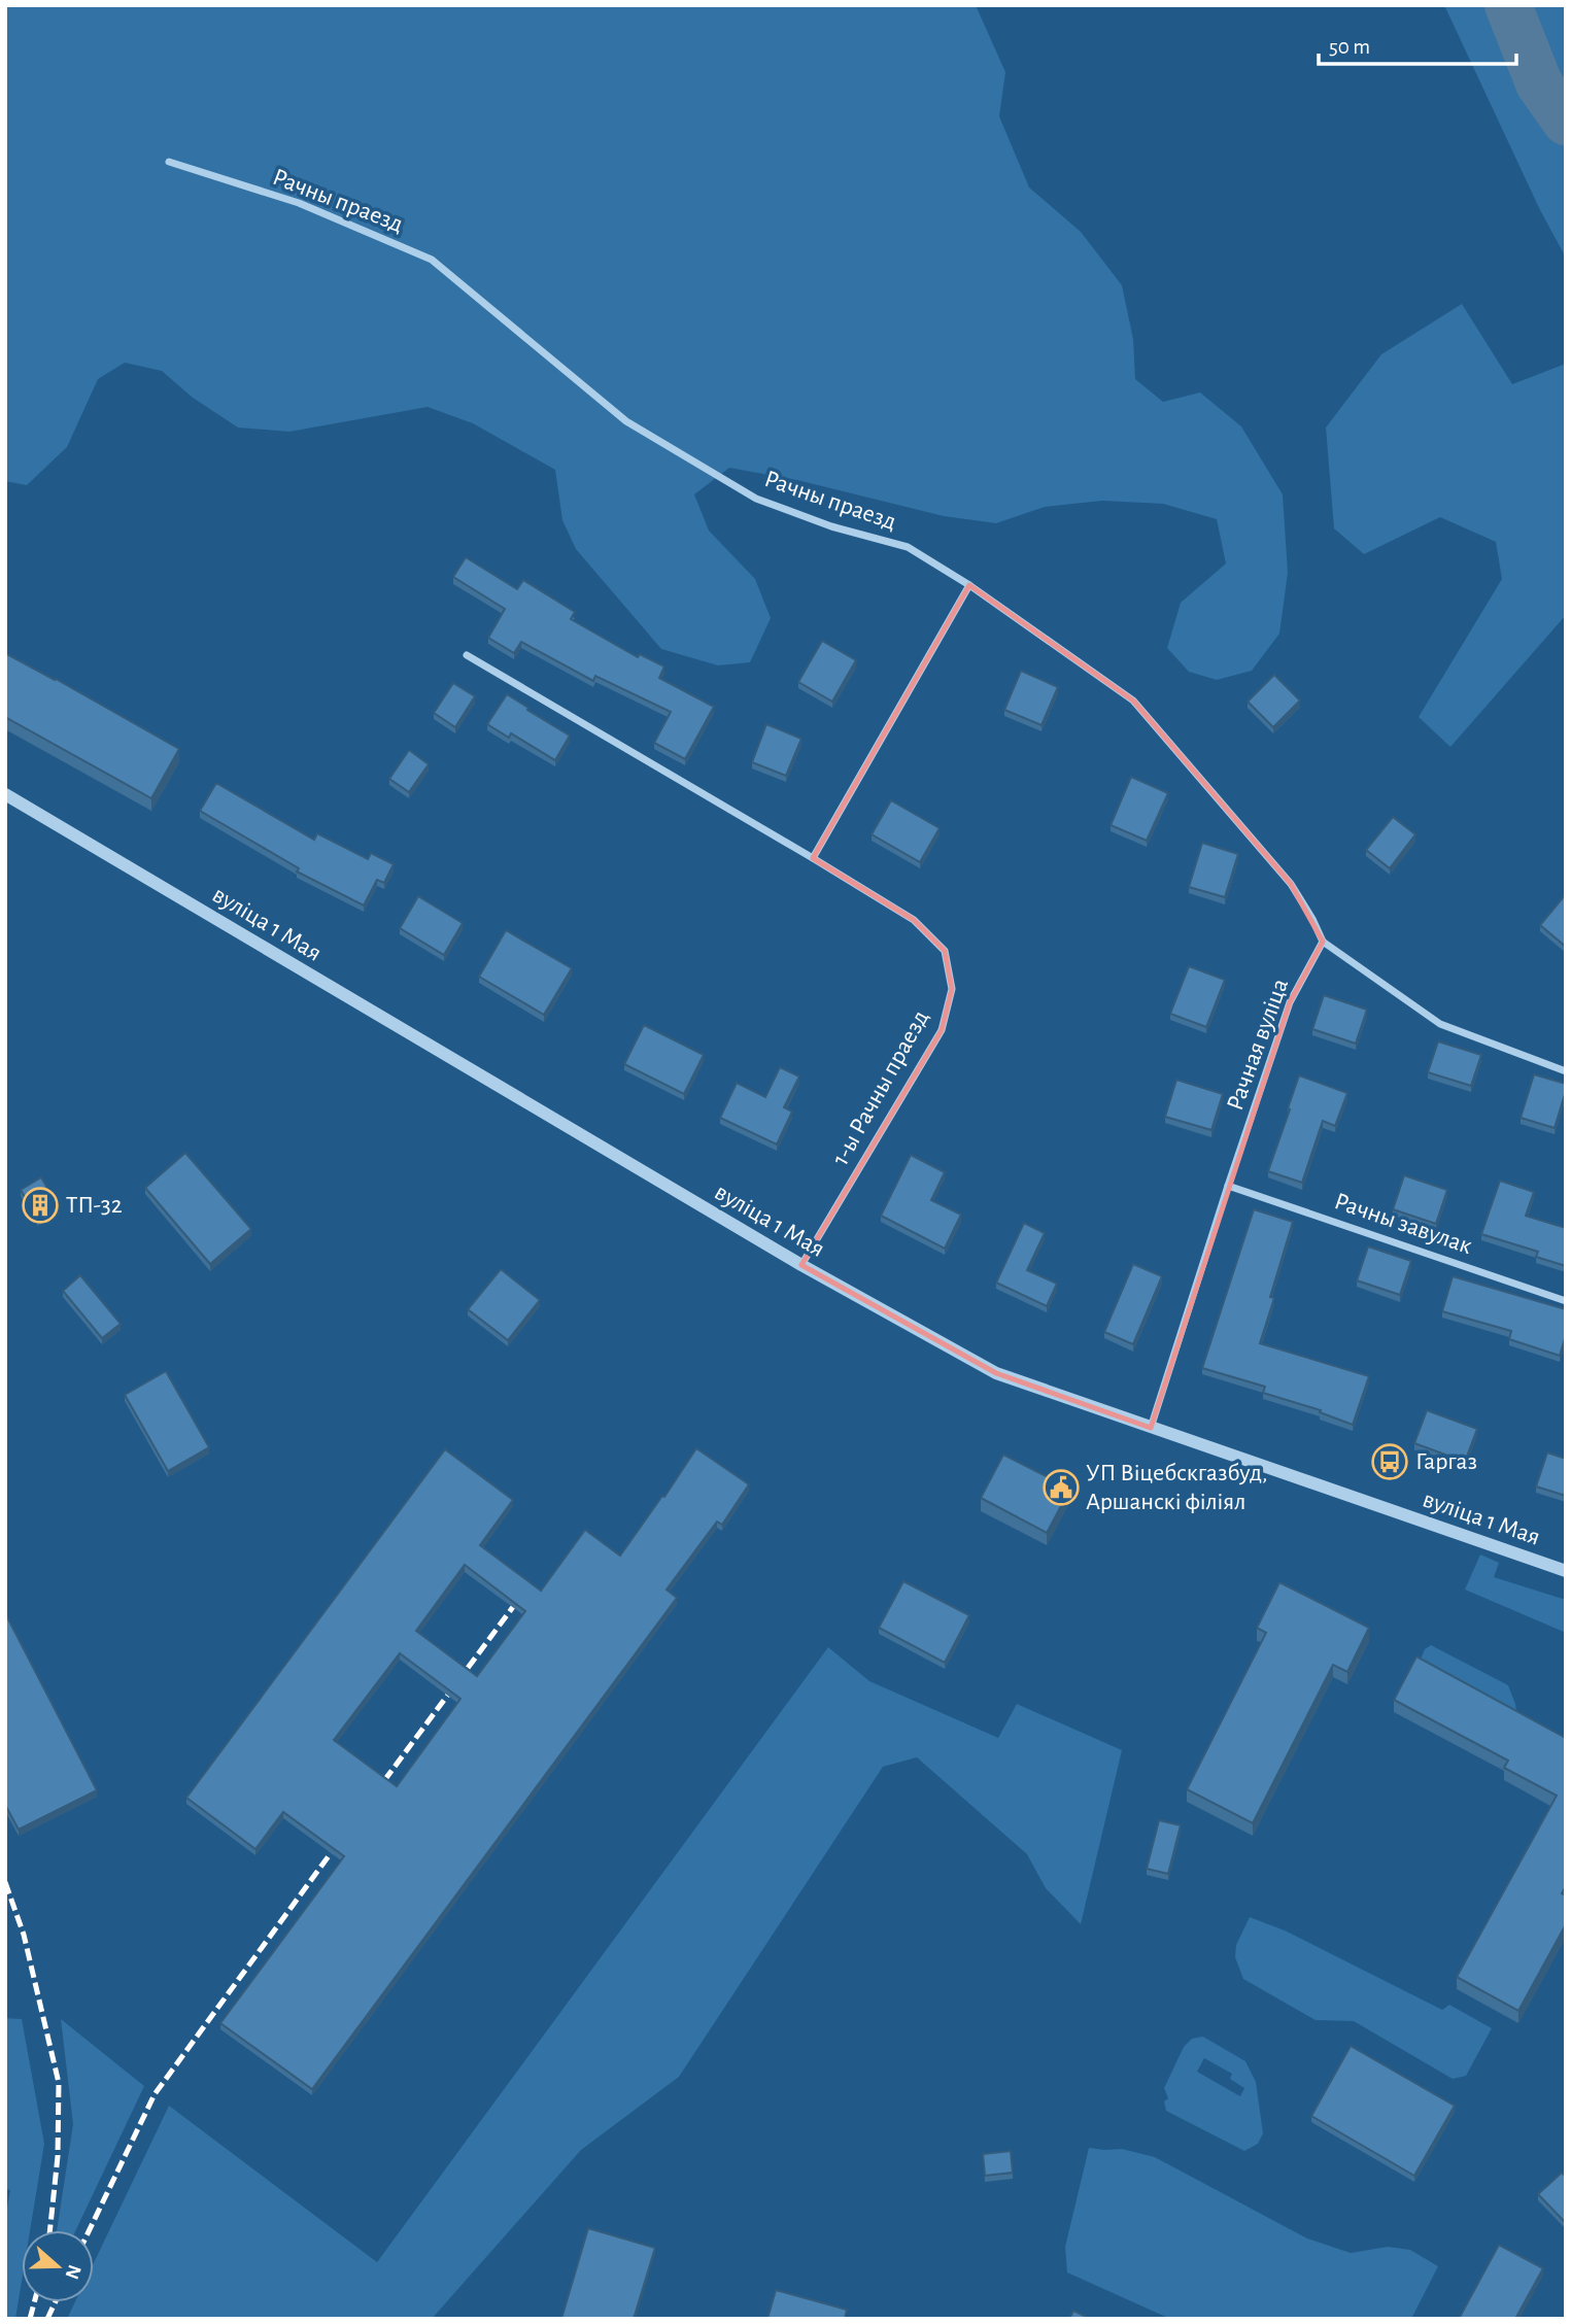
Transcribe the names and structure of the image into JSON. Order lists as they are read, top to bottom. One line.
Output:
{"streets":{"street":["Рачны праезд","вуліца 1 Мая","Рачная вуліца","1-ы Рачны праезд","Рачны завулак"]},"crossings":[["Рачны праезд","Рачная вуліца"],["вуліца 1 Мая","Рачная вуліца"],["вуліца 1 Мая","1-ы Рачны праезд"],["Рачная вуліца","Рачны завулак"]],"places":{"building":["ТП-32"],"bus stop":["Гаргаз"],"public building":["УП Віцебскгазбуд, Аршанскі філіял"]},"scale_bar":"50 m","north":"right"}
